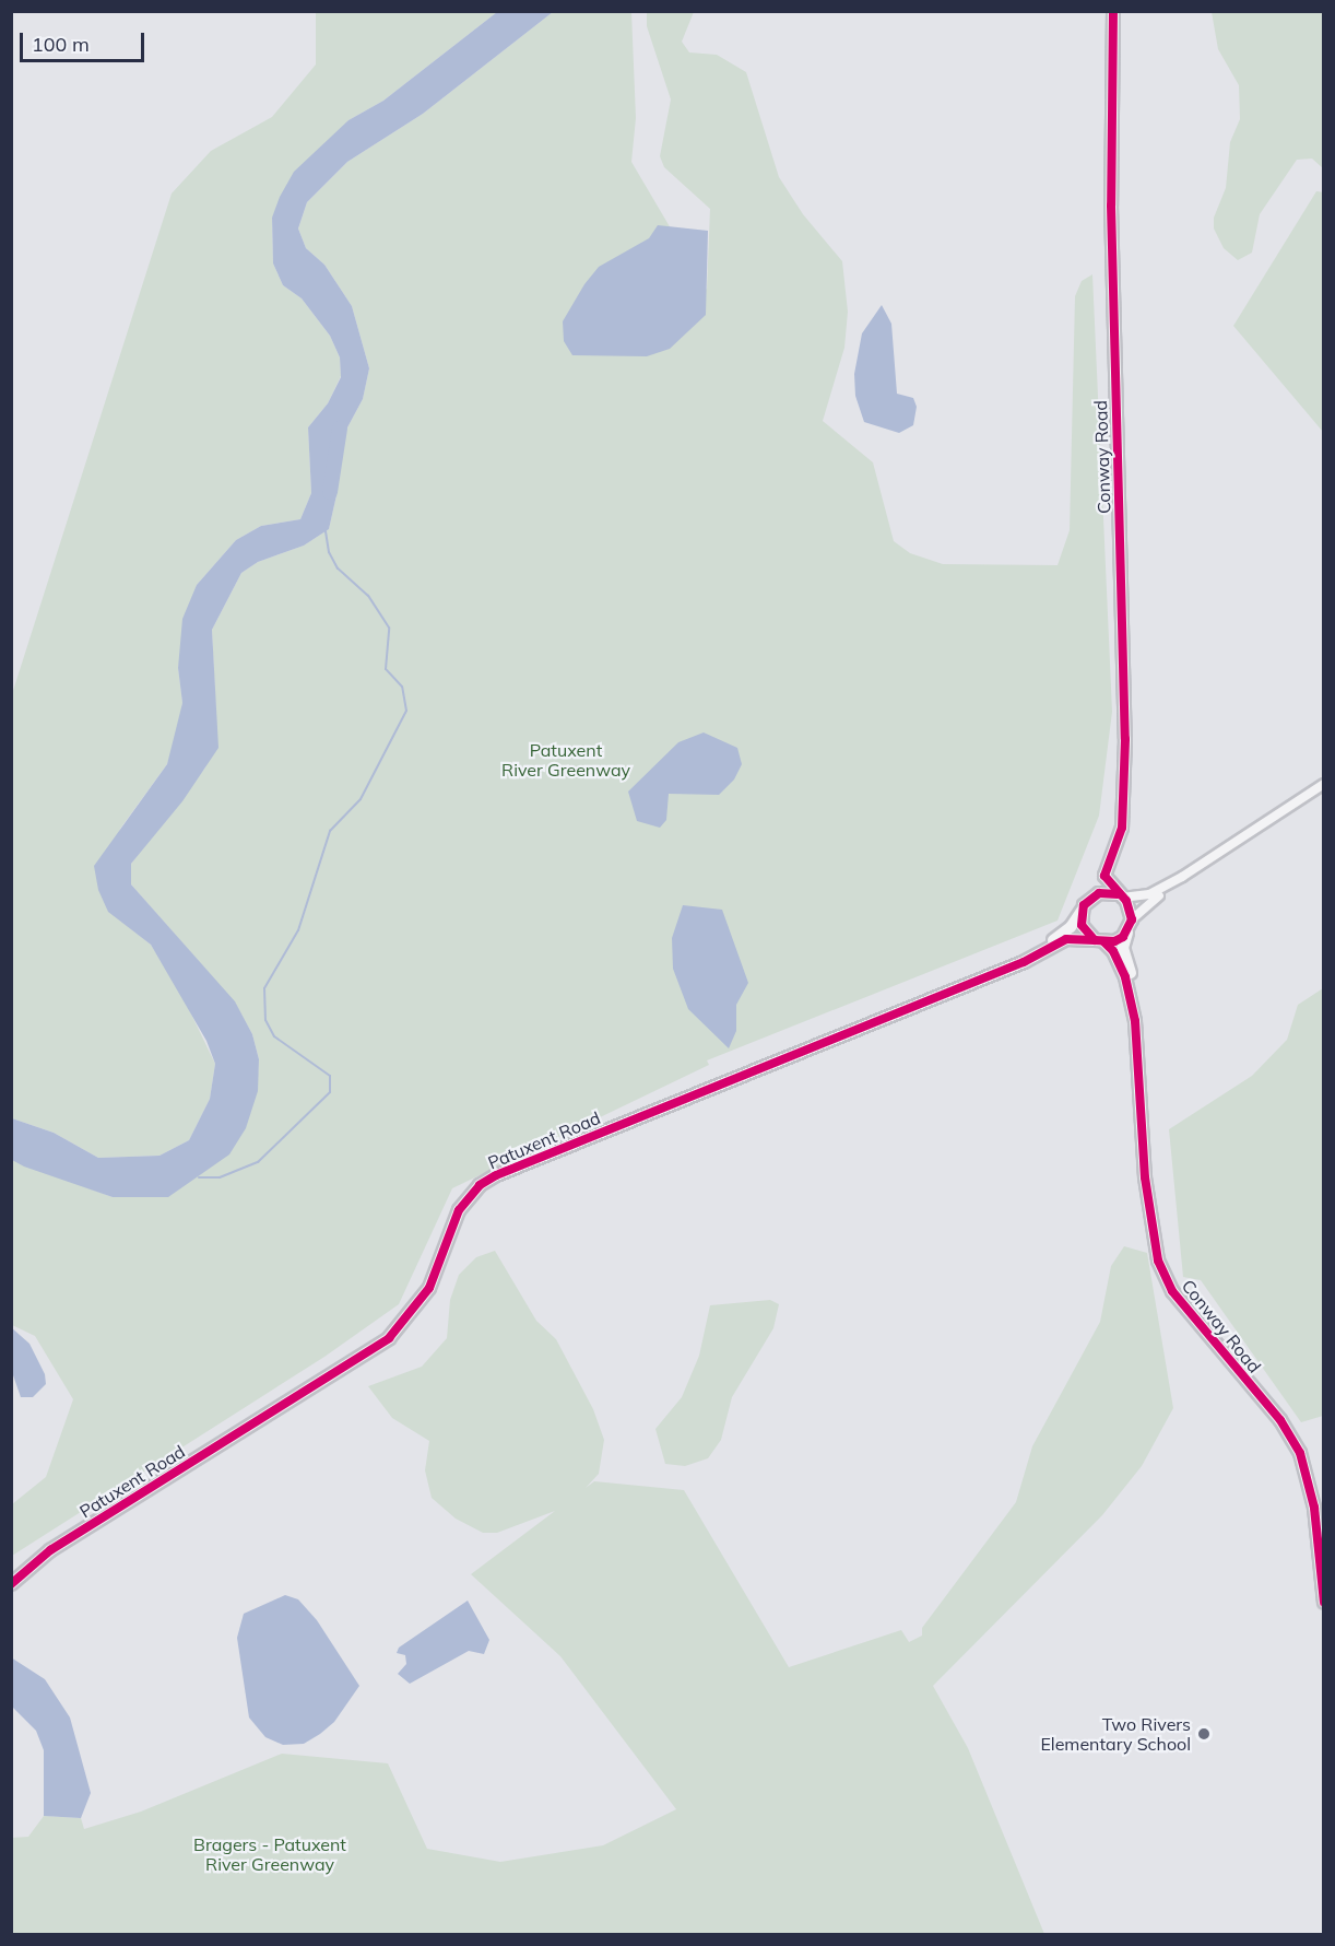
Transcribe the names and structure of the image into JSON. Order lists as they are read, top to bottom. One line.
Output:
{"streets":{"street":["Conway Road","Patuxent Road"]},"crossings":[["Conway Road","Patuxent Road"]],"parks":["Patuxent River Greenway","Bragers - Patuxent River Greenway"],"places":["Two Rivers Elementary School"],"scale_bar":"100 m"}
